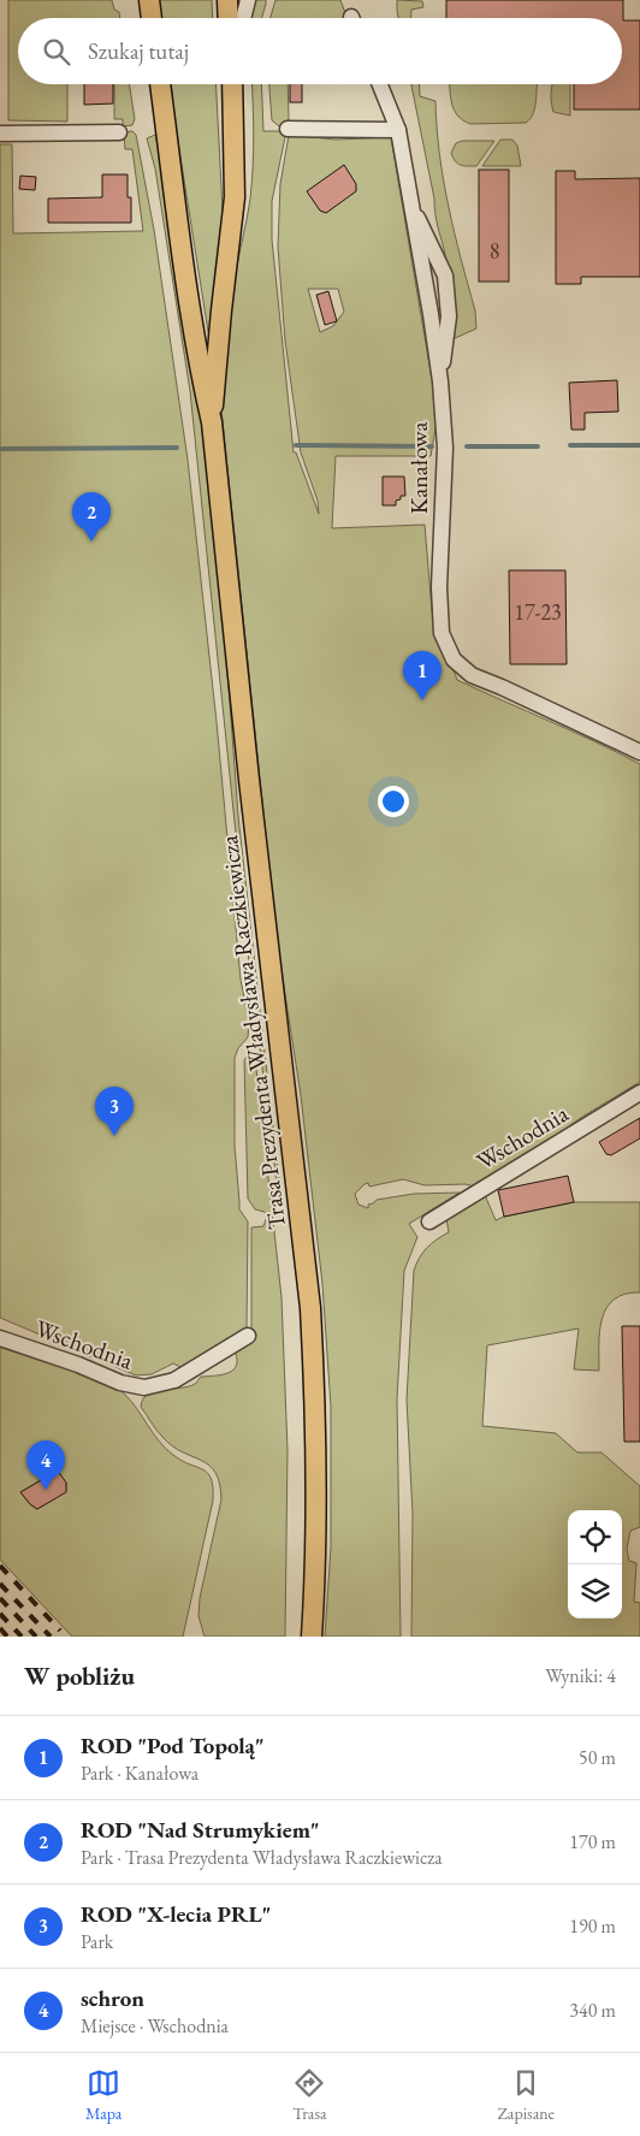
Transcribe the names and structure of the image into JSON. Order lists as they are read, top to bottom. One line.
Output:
{"streets":{"main road":["Trasa Prezydenta Władysława Raczkiewicza"],"street":["Kanałowa","Wschodnia"]},"house_numbers":["8","17-23"],"page":{"search":"Szukaj tutaj","pins":["2","1","3","4"],"heading":["W pobliżu","Wyniki: 4"],"list":[{"mark":"1","name":"ROD \"Pod Topolą\"","note":"Park · Kanałowa","value":"50 m"},{"mark":"2","name":"ROD \"Nad Strumykiem\"","note":"Park · Trasa Prezydenta Władysława Raczkiewicza","value":"170 m"},{"mark":"3","name":"ROD \"X-lecia PRL\"","note":"Park","value":"190 m"},{"mark":"4","name":"schron","note":"Miejsce · Wschodnia","value":"340 m"}],"nav":["Mapa","Trasa","Zapisane"]}}
